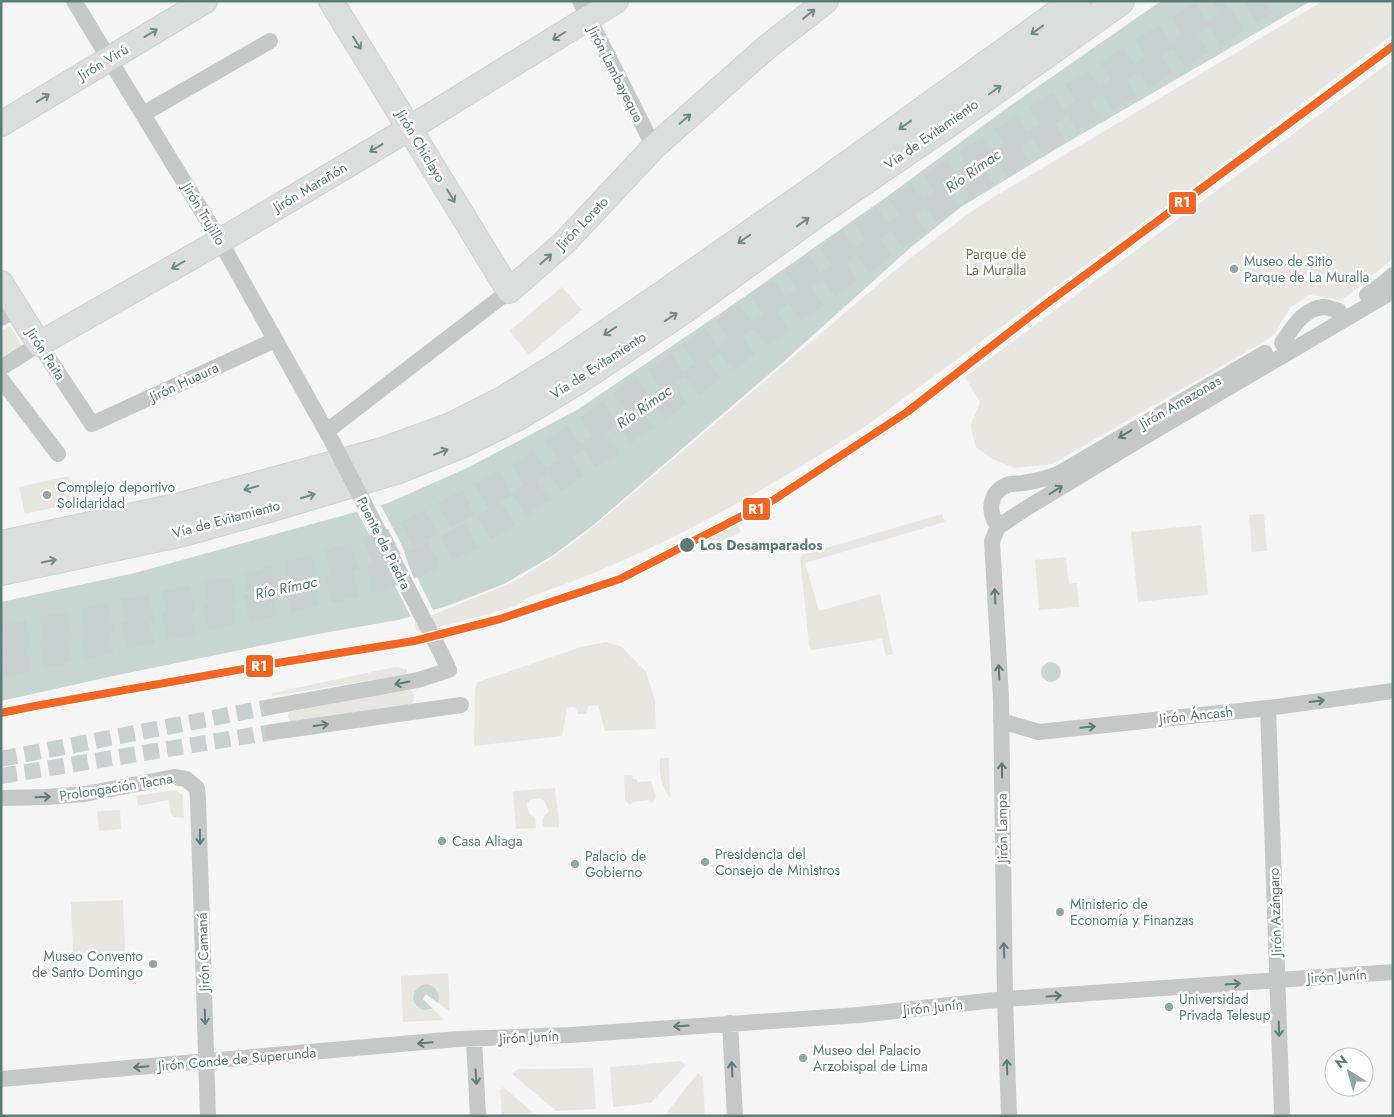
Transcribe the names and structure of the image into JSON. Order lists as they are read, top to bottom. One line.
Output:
{"streets":{"highway":["Vía de Evitamiento"],"main road":["Jirón Virú","Jirón Chiclayo","Jirón Marañón","Jirón Loreto","Jirón Paita"],"street":["Jirón Lambayeque","Jirón Trujillo","Jirón Huaura","Jirón Amazonas","Puente de Piedra","Jirón Áncash","Prolongación Tacna","Jirón Lampa","Jirón Azángaro","Jirón Camaná","Jirón Junín","Jirón Conde de Superunda"]},"crossings":[["Jirón Virú","Jirón Trujillo"],["Jirón Lambayeque","Jirón Marañón"],["Jirón Lambayeque","Jirón Loreto"],["Jirón Chiclayo","Jirón Marañón"],["Jirón Chiclayo","Jirón Loreto"],["Jirón Marañón","Jirón Trujillo"],["Jirón Marañón","Jirón Paita"],["Jirón Trujillo","Jirón Loreto"],["Jirón Trujillo","Jirón Huaura"],["Jirón Trujillo","Puente de Piedra"],["Jirón Loreto","Puente de Piedra"],["Jirón Paita","Jirón Huaura"],["Jirón Amazonas","Jirón Lampa"],["Jirón Áncash","Jirón Lampa"],["Jirón Áncash","Jirón Azángaro"],["Prolongación Tacna","Jirón Camaná"],["Jirón Lampa","Jirón Junín"],["Jirón Azángaro","Jirón Junín"],["Jirón Camaná","Jirón Conde de Superunda"],["Jirón Junín","Jirón Conde de Superunda"]],"one_way":["Jirón Virú","Jirón Chiclayo","Jirón Marañón","Jirón Loreto","Jirón Áncash","Prolongación Tacna","Jirón Lampa","Jirón Camaná","Jirón Conde de Superunda"],"water":["Río Rímac"],"parks":["Parque de La Muralla"],"places":["Museo de Sitio Parque de La Muralla","Complejo deportivo Solidaridad","Los Desamparados","Casa Aliaga","Presidencia del Consejo de Ministros","Palacio de Gobierno","Ministerio de Economía y Finanzas","Museo Convento de Santo Domingo","Universidad Privada Telesup","Museo del Palacio Arzobispal de Lima"],"lines":["transit line R1"],"north":"top left"}
